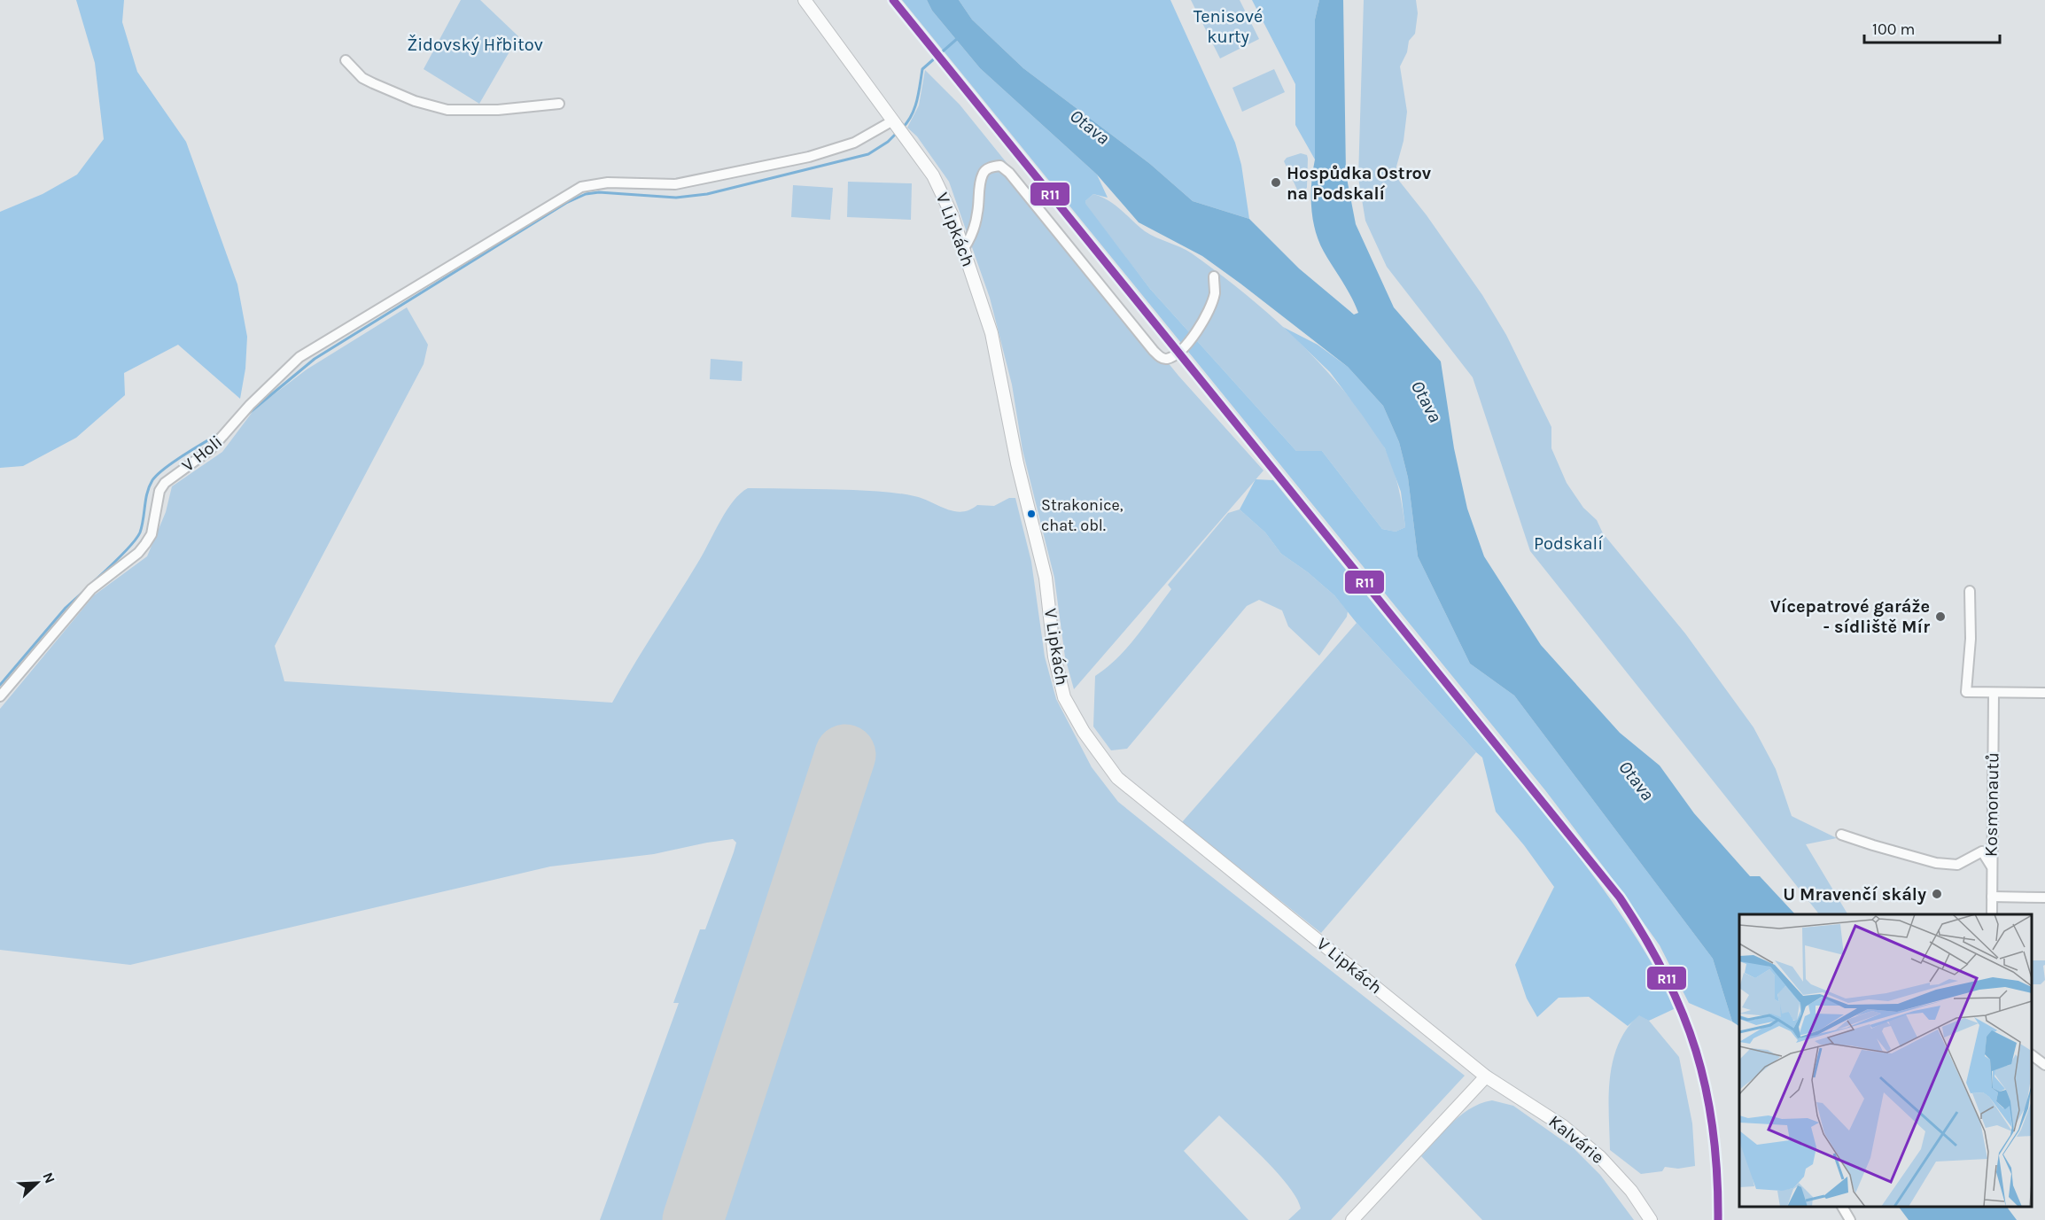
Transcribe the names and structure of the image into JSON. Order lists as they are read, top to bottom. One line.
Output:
{"streets":{"street":["V Lipkách","V Holi","Kosmonautů","Kalvárie"]},"crossings":[["V Lipkách","V Holi"],["V Lipkách","Kalvárie"]],"water":["Otava"],"parks":["Tenisové kurty","Židovský Hřbitov","Podskalí"],"places":["Hospůdka Ostrov na Podskalí","Strakonice, chat. obl.","Vícepatrové garáže - sídliště Mír","U Mravenčí skály"],"lines":["transit line R11"],"scale_bar":"100 m","north":"top right"}
